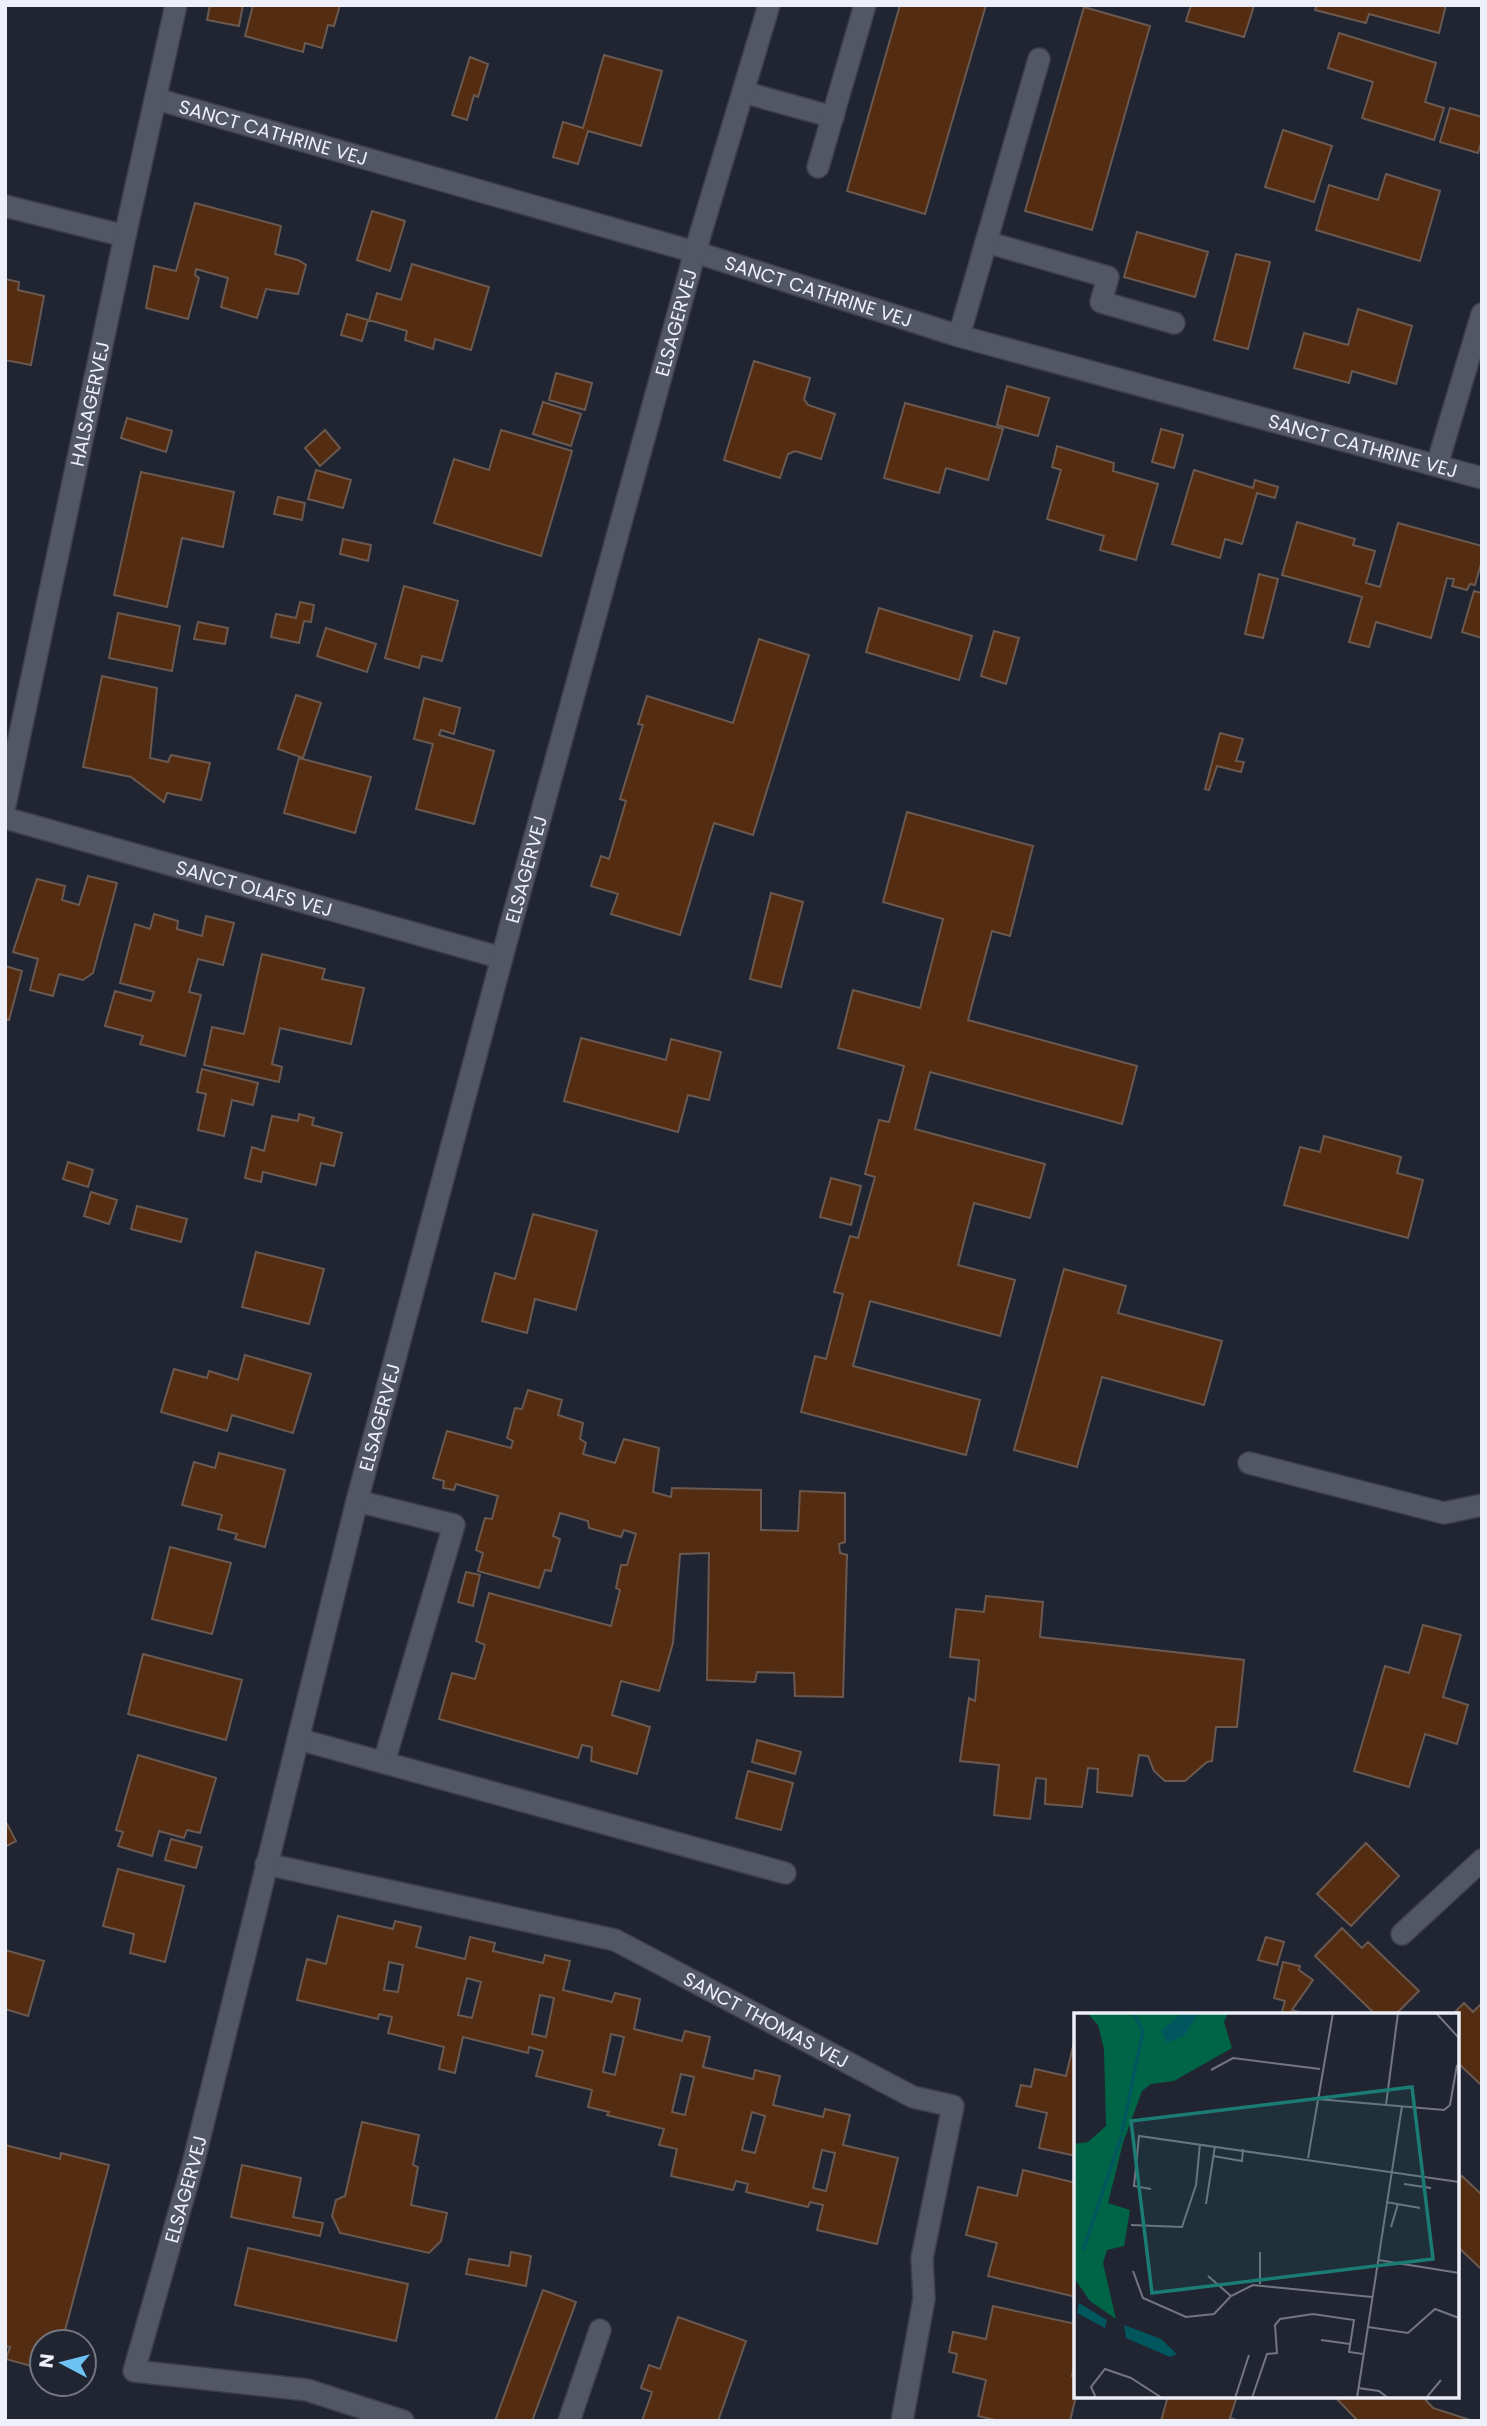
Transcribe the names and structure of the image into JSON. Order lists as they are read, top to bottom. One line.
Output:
{"streets":{"street":["SANCT CATHRINE VEJ","ELSAGERVEJ","HALSAGERVEJ","SANCT OLAFS VEJ","SANCT THOMAS VEJ"]},"crossings":[["SANCT CATHRINE VEJ","ELSAGERVEJ"],["SANCT CATHRINE VEJ","HALSAGERVEJ"],["ELSAGERVEJ","SANCT OLAFS VEJ"],["ELSAGERVEJ","SANCT THOMAS VEJ"]],"north":"left"}
